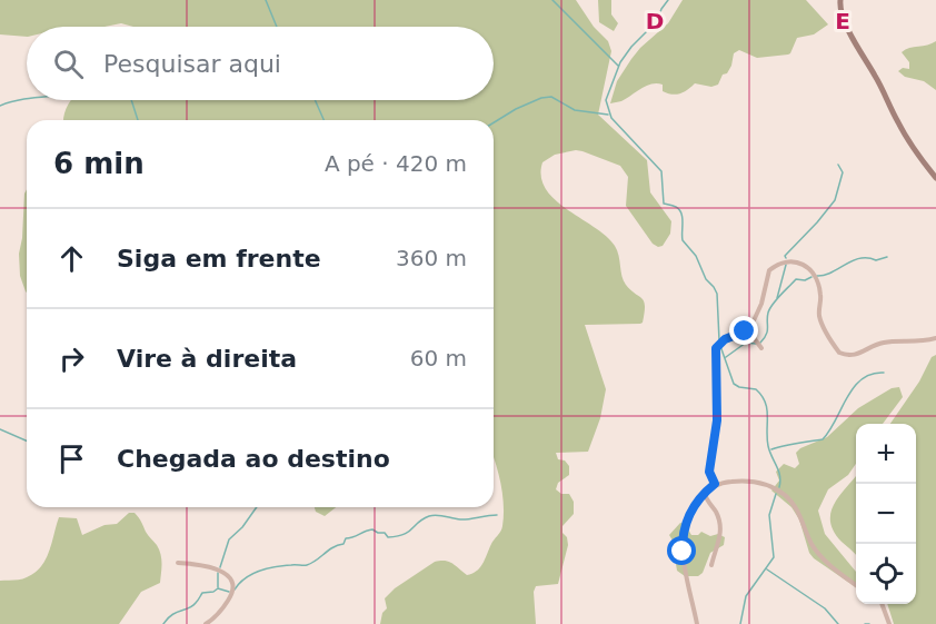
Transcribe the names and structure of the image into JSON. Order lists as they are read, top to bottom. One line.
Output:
{"page":{"search":"Pesquisar aqui","heading":["6 min","A pé · 420 m"],"list":[["Siga em frente","360 m"],["Vire à direita","60 m"],"Chegada ao destino"],"map_buttons":["+","−"]},"grid":{"columns":["D","E"]}}
